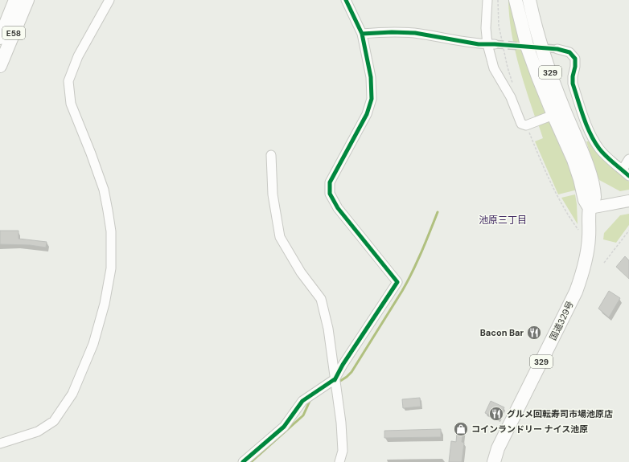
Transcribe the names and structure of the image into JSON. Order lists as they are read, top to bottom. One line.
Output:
{"streets":{"highway":["E58","329","国道329号"]},"districts":["池原三丁目"],"places":{"restaurant":["Bacon Bar","グルメ回転寿司市場池原店"],"shop":["コインランドリー ナイス池原"]}}
